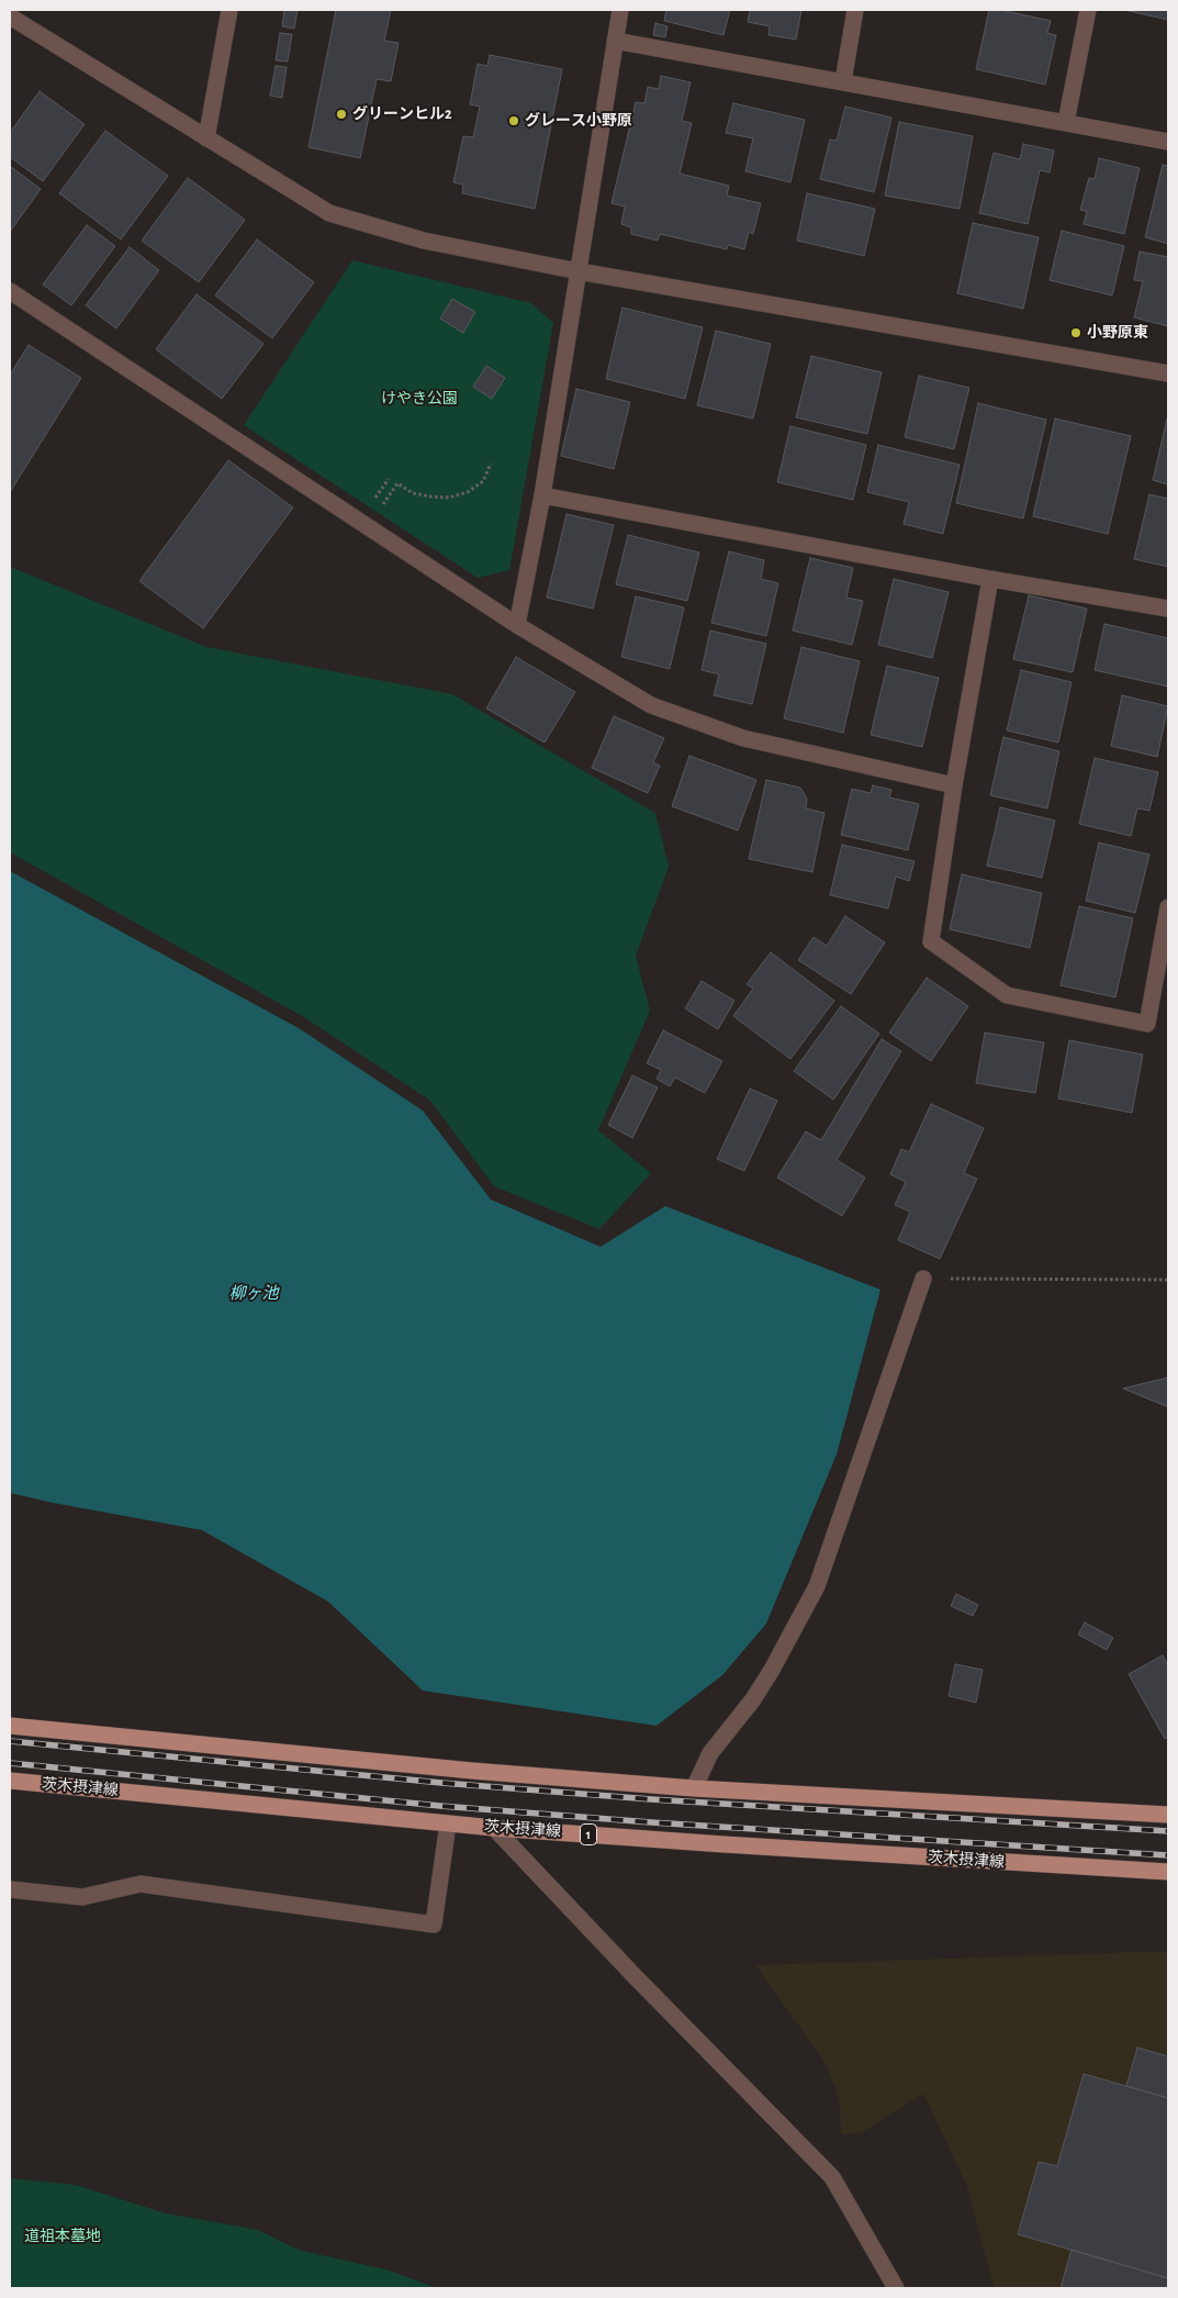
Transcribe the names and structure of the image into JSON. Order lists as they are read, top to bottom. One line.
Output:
{"streets":{"main road":["茨木摂津線","1"]},"water":["柳ヶ池"],"parks":["けやき公園","道祖本墓地"],"places":["グリーンヒル2","グレース小野原","小野原東"]}
